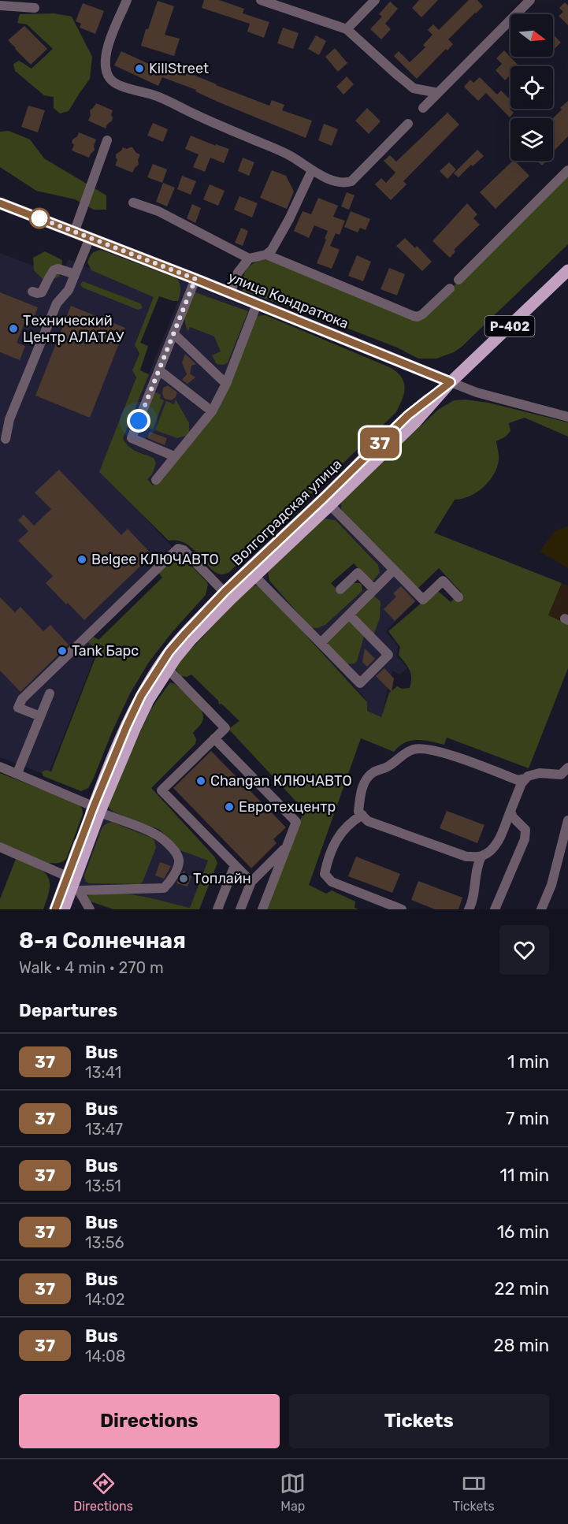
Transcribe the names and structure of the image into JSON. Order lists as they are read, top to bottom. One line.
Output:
{"streets":{"main road":["улица Кондратюка","Р-402","Волгоградская улица"]},"crossings":[["улица Кондратюка","Волгоградская улица"]],"places":["KillStreet","Технический Центр АЛАТАУ","Belgee КЛЮЧАВТО","Tank Барс","Changan КЛЮЧАВТО","Евротехцентр","Топлайн"],"lines":["bus line 37"],"north":"right","page":{"on_map":"37","heading":[["8-я Солнечная","Walk · 4 min · 270 m"],"Departures"],"list":[{"mark":"37","name":"Bus","note":"13:41","value":"1 min"},{"mark":"37","name":"Bus","note":"13:47","value":"7 min"},{"mark":"37","name":"Bus","note":"13:51","value":"11 min"},{"mark":"37","name":"Bus","note":"13:56","value":"16 min"},{"mark":"37","name":"Bus","note":"14:02","value":"22 min"},{"mark":"37","name":"Bus","note":"14:08","value":"28 min"}],"buttons":["Directions","Tickets"],"tabs":["Directions","Map","Tickets"]}}
